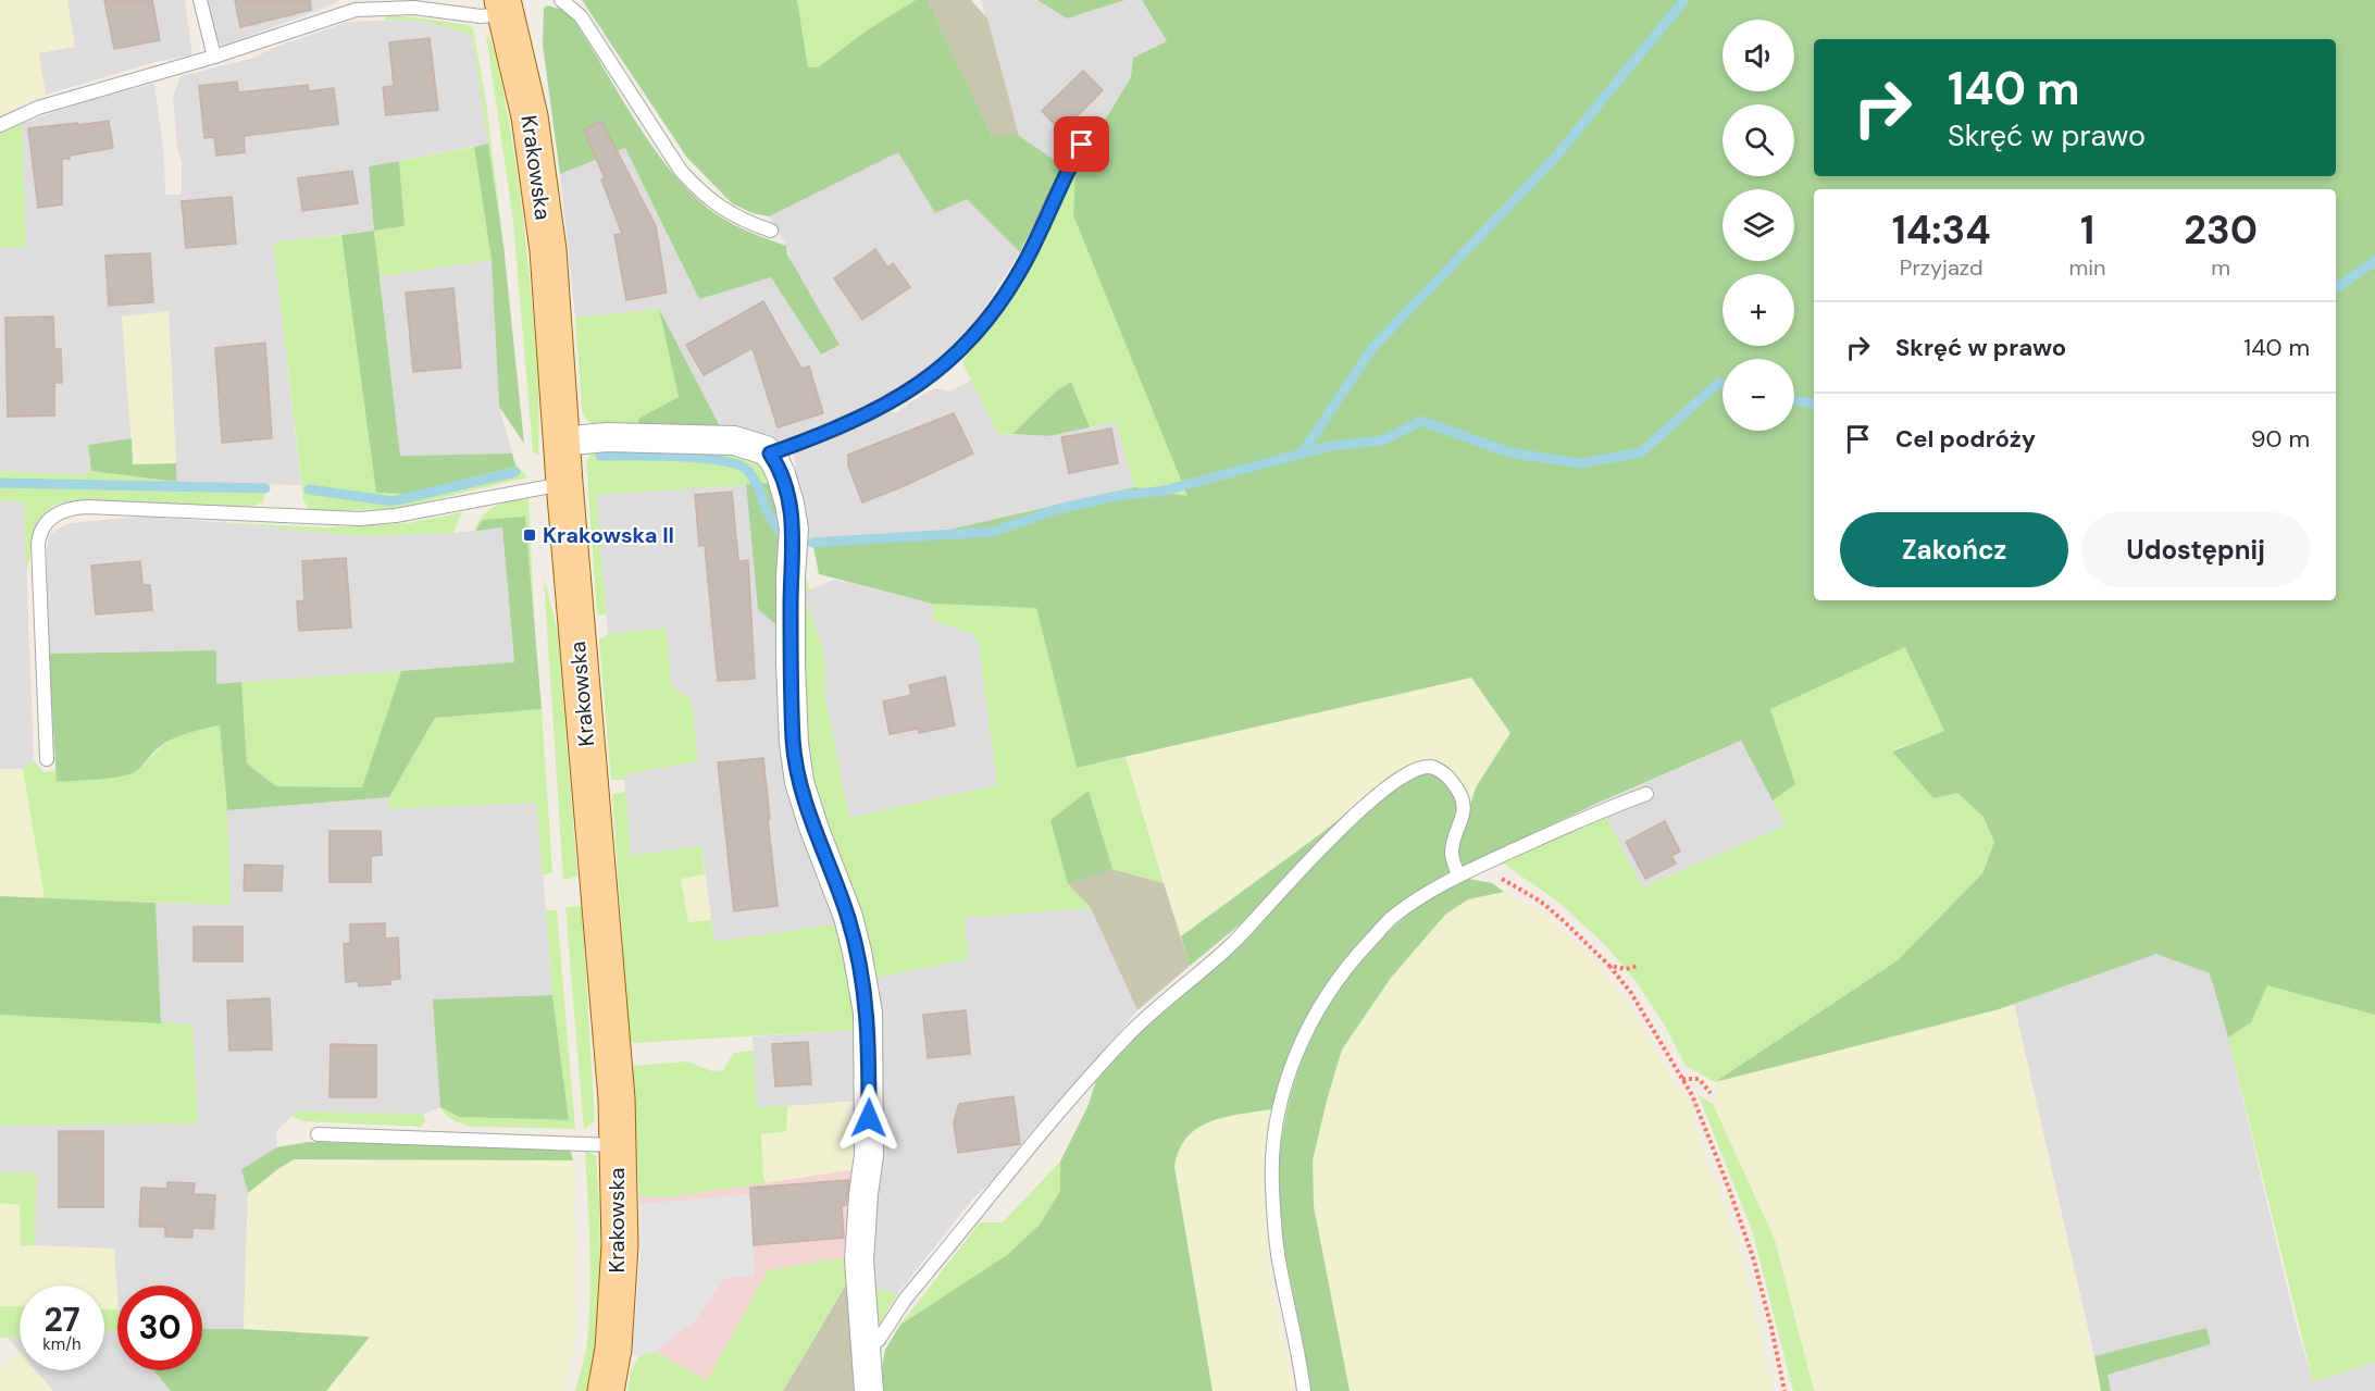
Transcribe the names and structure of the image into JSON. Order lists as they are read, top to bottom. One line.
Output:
{"streets":{"main road":["Krakowska"]},"places":{"transit":["Krakowska II"]},"page":{"map_buttons":["+","−"],"turn":["140 m","Skręć w prawo"],"eta":["14:34","Przyjazd","1","min","230","m"],"list":[{"name":"Skręć w prawo","value":"140 m"},{"name":"Cel podróży","value":"90 m"}],"buttons":["Zakończ","Udostępnij"],"speed":"27 km/h","limit":"30"}}
